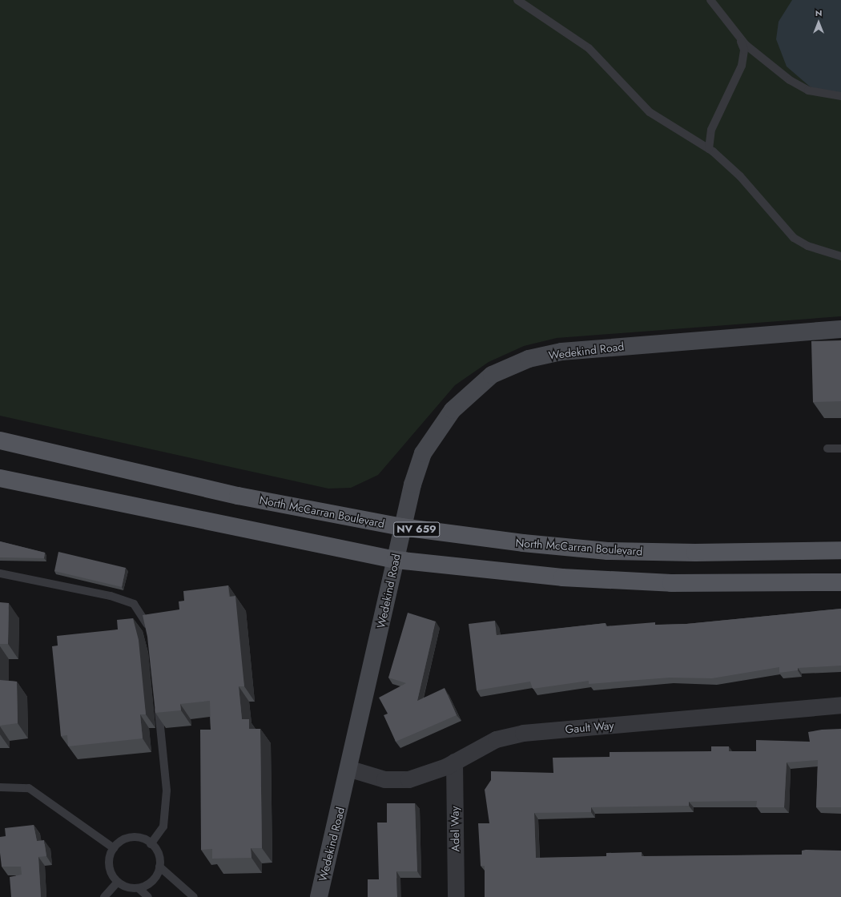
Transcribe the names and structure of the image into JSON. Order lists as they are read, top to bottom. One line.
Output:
{"streets":{"main road":["North McCarran Boulevard","NV 659"],"street":["Wedekind Road","Gault Way","Adel Way"]},"crossings":[["Wedekind Road","North McCarran Boulevard"],["Wedekind Road","Gault Way"],["Gault Way","Adel Way"]],"north":"top"}
